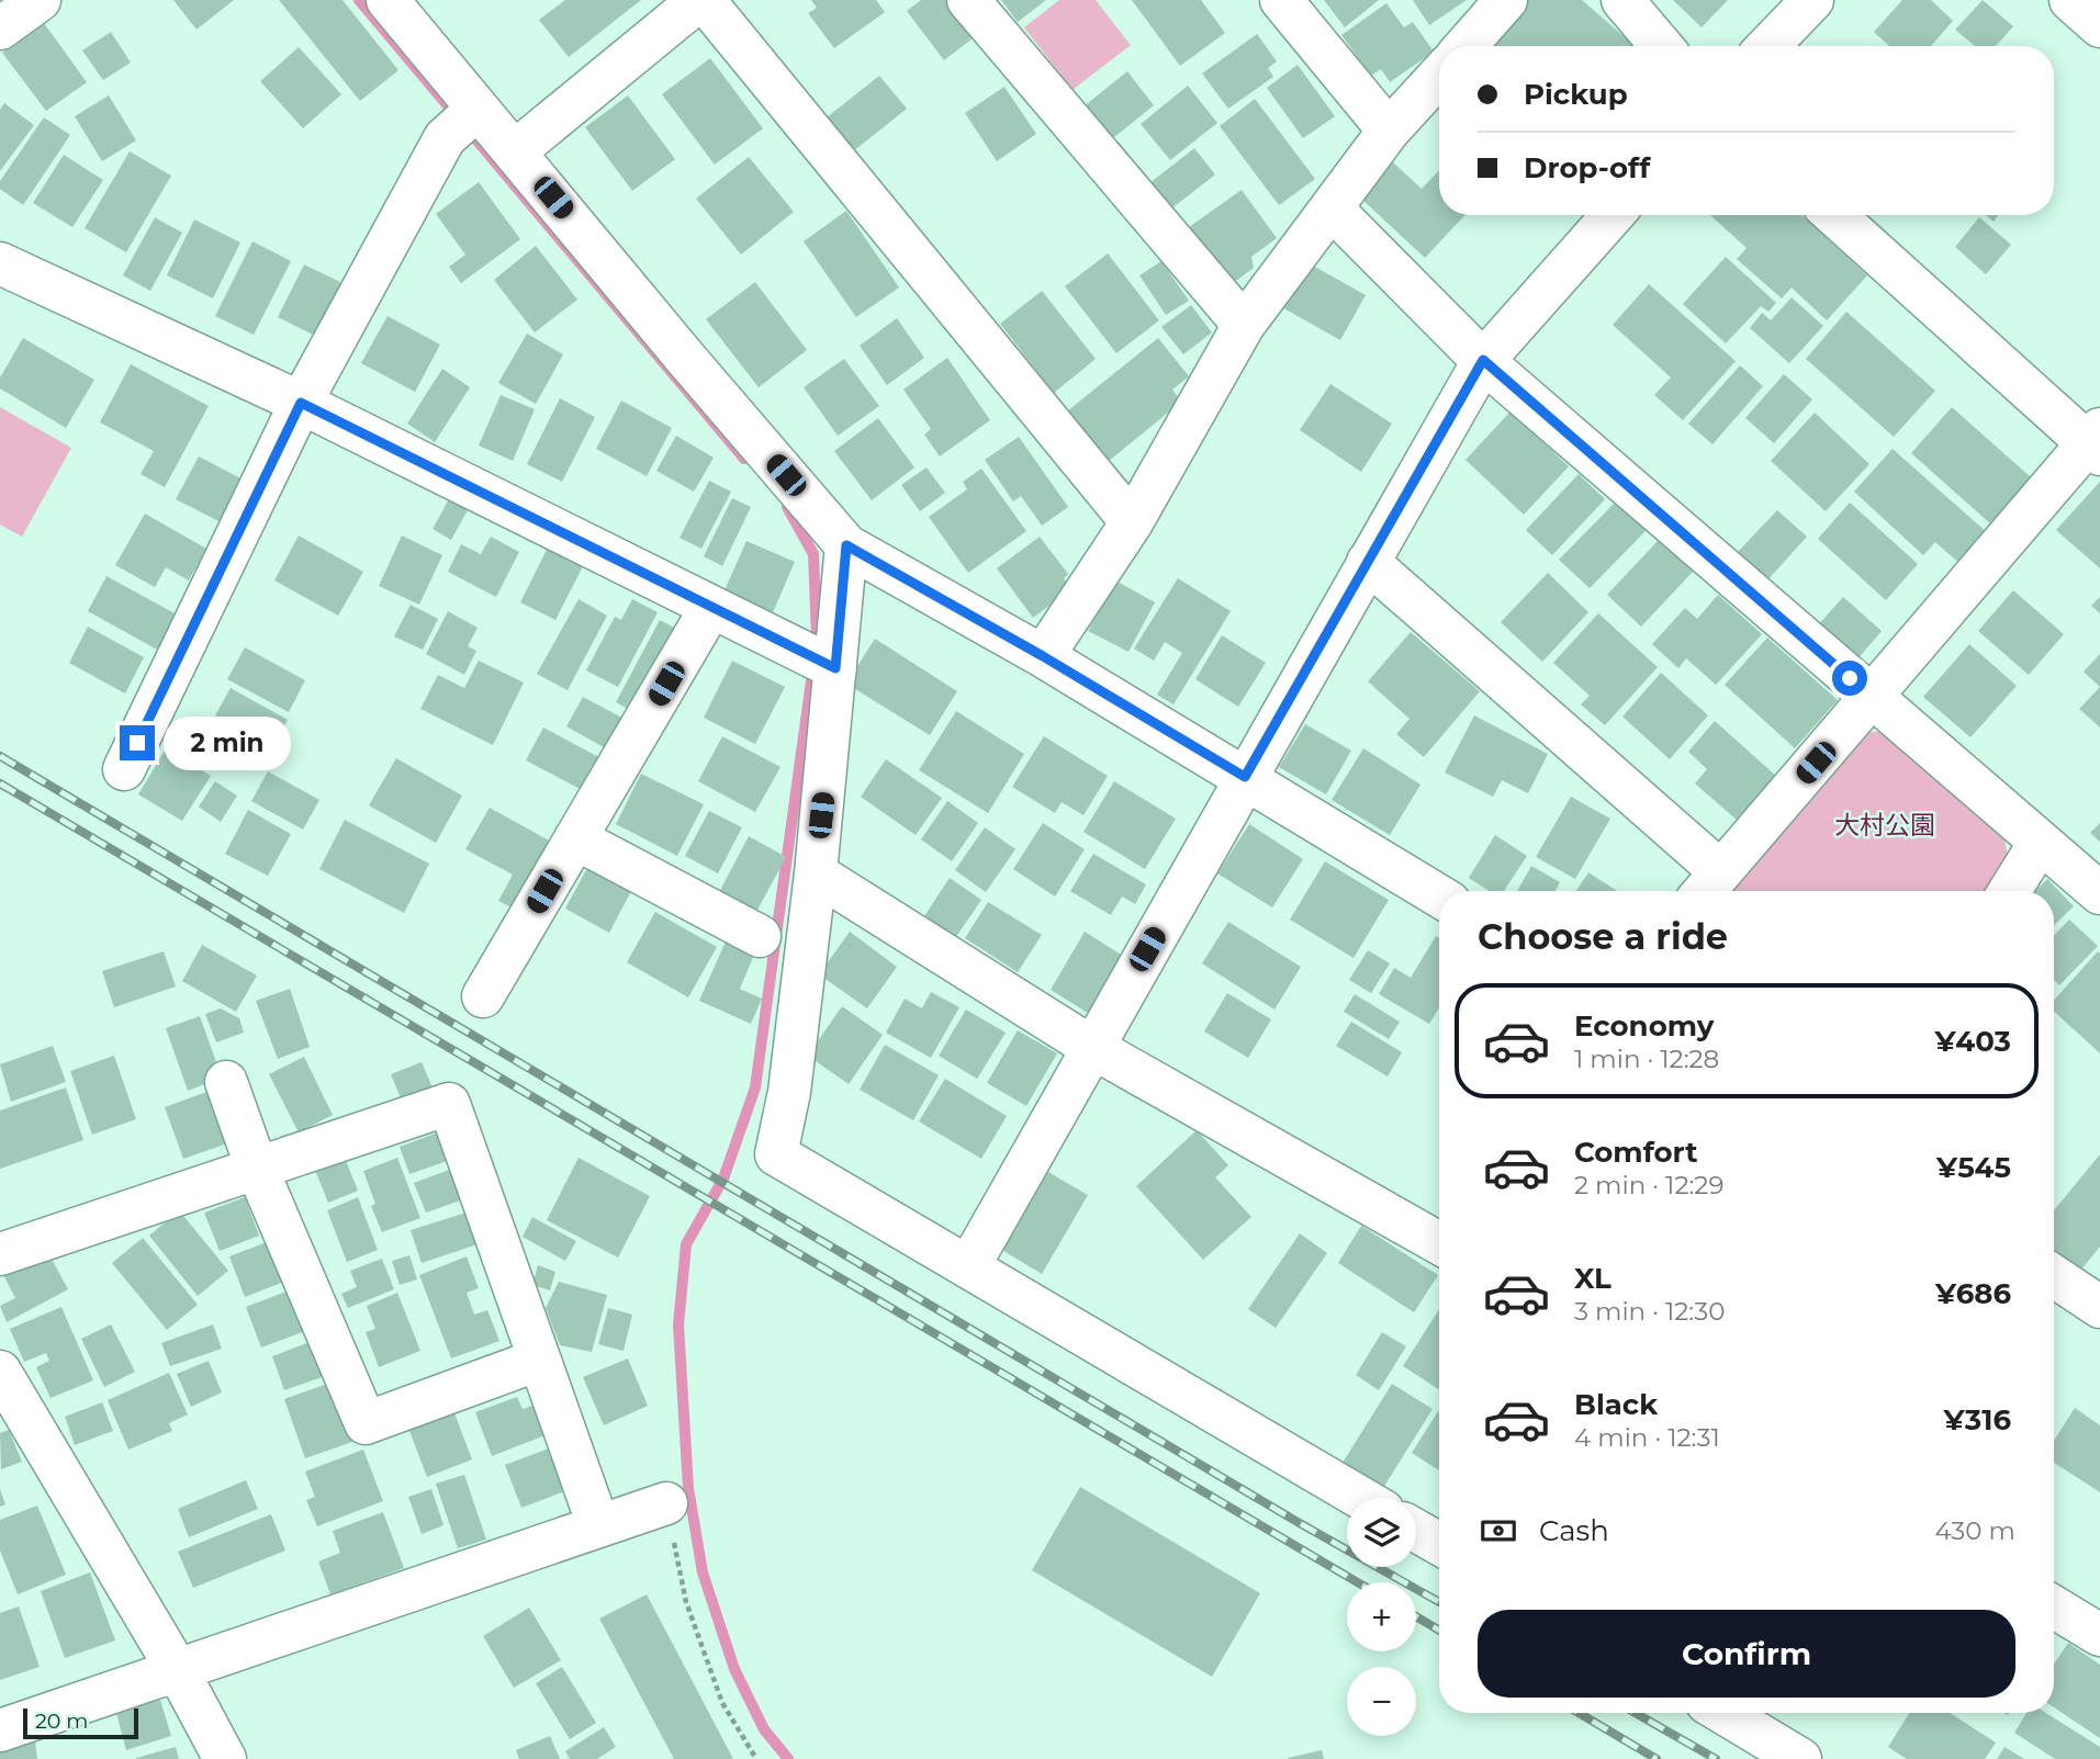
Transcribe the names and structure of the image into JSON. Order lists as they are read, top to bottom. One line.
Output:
{"parks":["大村公園"],"scale_bar":"20 m","page":{"banner":["Pickup","Drop-off"],"bubble":"2 min","heading":"Choose a ride","list":[{"name":"Economy","note":"1 min · 12:28","value":"¥403"},{"name":"Comfort","note":"2 min · 12:29","value":"¥545"},{"name":"XL","note":"3 min · 12:30","value":"¥686"},{"name":"Black","note":"4 min · 12:31","value":"¥316"}],"pay":["Cash","430 m"],"map_buttons":["+","−"],"buttons":"Confirm","scale":"20 m"}}
